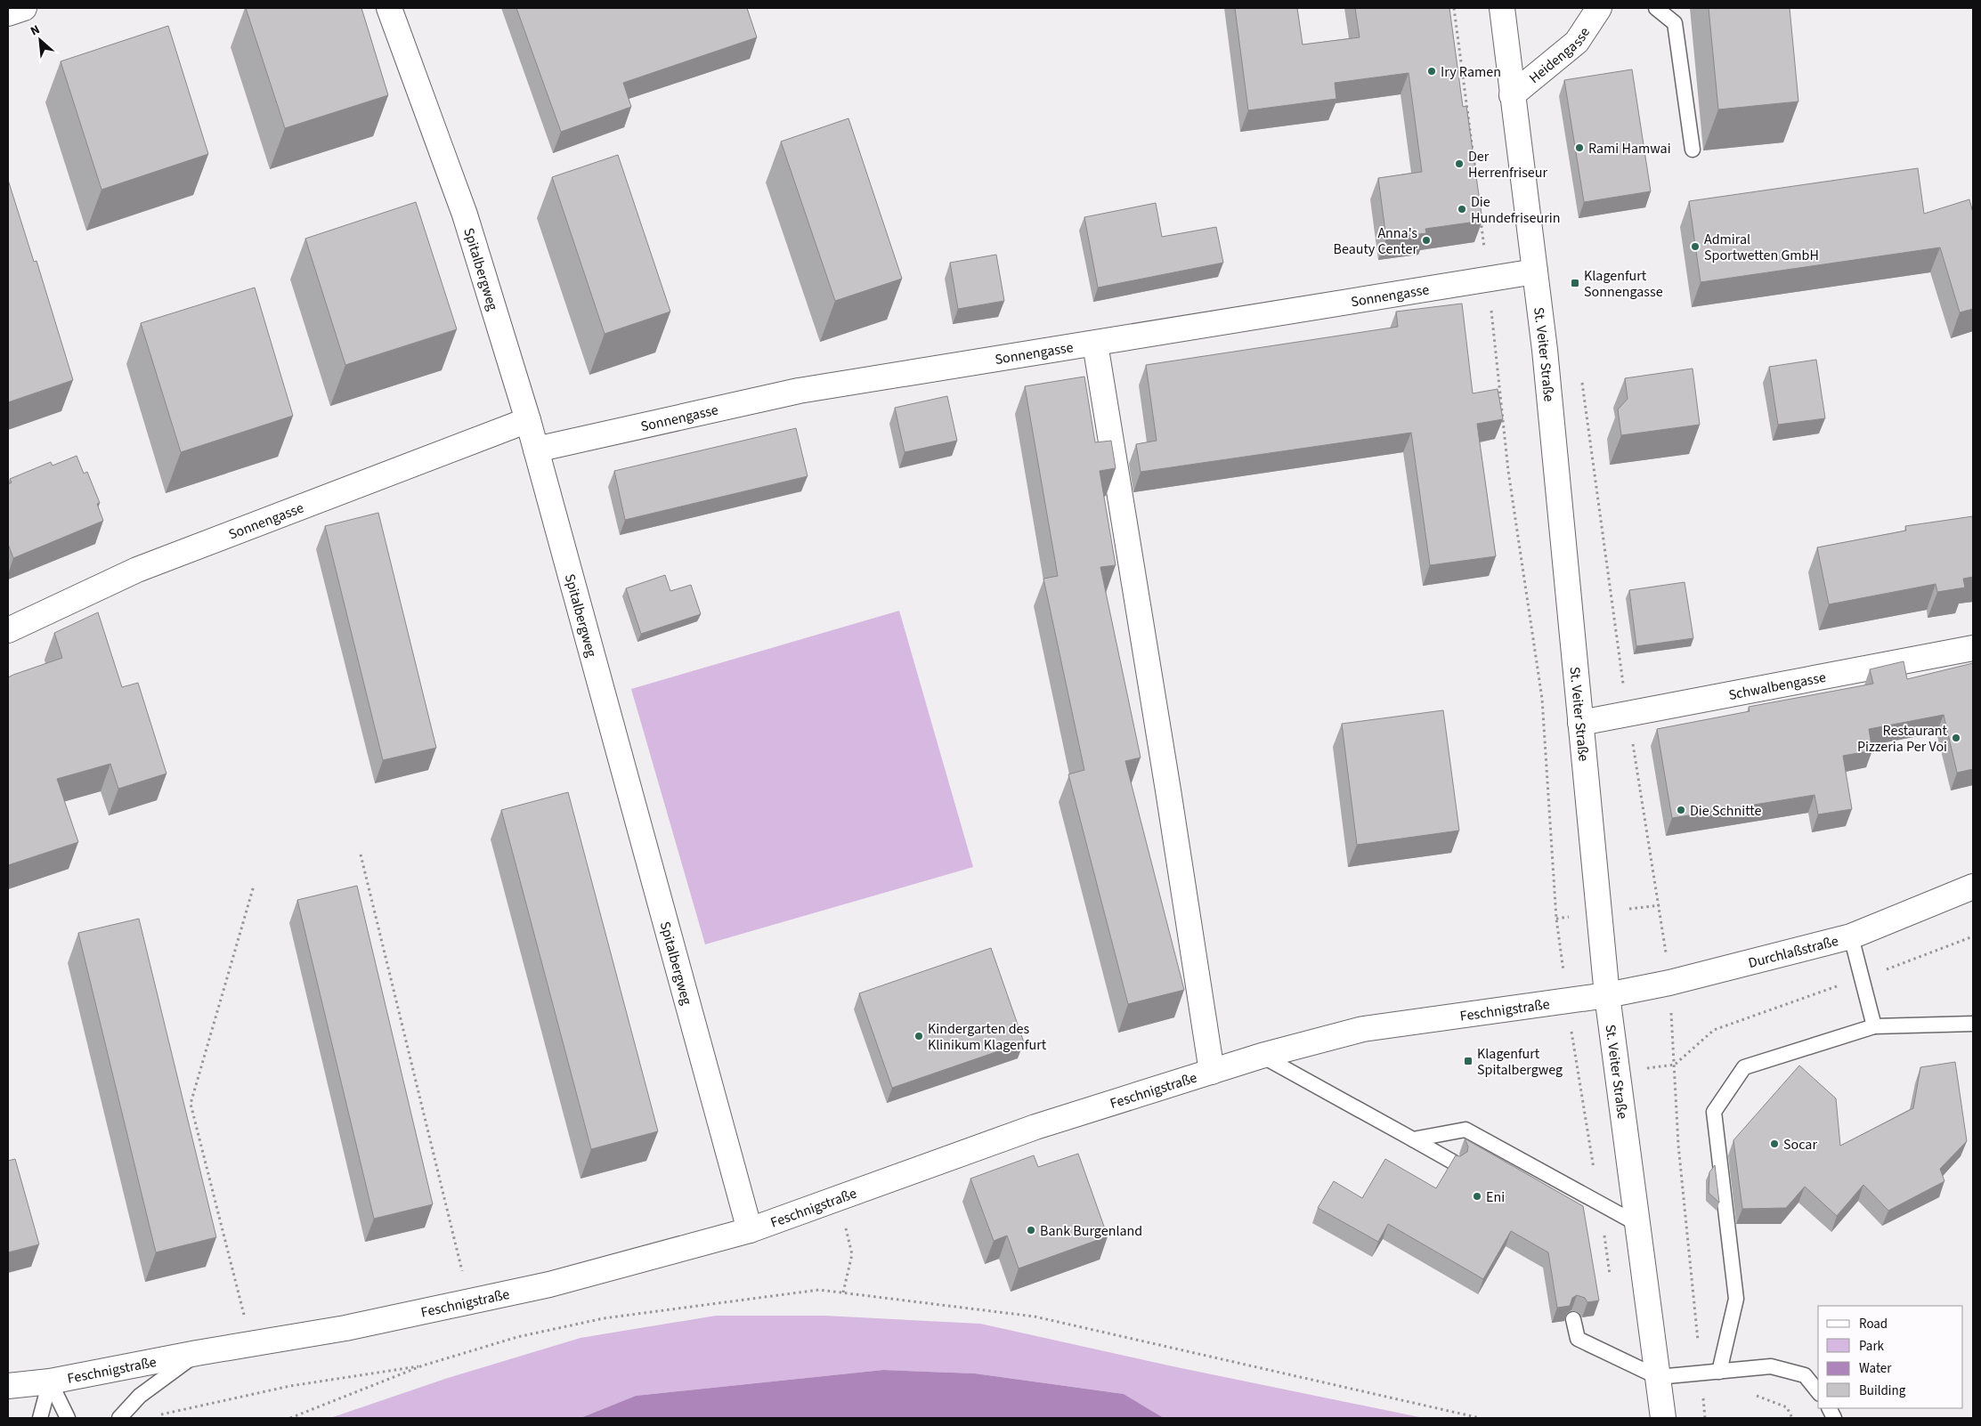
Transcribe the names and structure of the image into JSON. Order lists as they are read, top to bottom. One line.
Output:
{"streets":{"street":["Heidengasse","Spitalbergweg","Sonnengasse","St. Veiter Straße","Schwalbengasse","Durchlaßstraße","Feschnigstraße"]},"crossings":[["Heidengasse","St. Veiter Straße"],["Spitalbergweg","Sonnengasse"],["Spitalbergweg","Feschnigstraße"],["Sonnengasse","St. Veiter Straße"],["St. Veiter Straße","Schwalbengasse"],["St. Veiter Straße","Durchlaßstraße"],["St. Veiter Straße","Feschnigstraße"],["Durchlaßstraße","Feschnigstraße"]],"places":{"other":["Iry Ramen","Rami Hamwai","Der Herrenfriseur","Die Hundefriseurin","Anna's Beauty Center","Admiral Sportwetten GmbH","Restaurant Pizzeria Per Voi","Die Schnitte","Kindergarten des Klinikum Klagenfurt","Socar","Eni","Bank Burgenland"],"transit":["Klagenfurt Sonnengasse","Klagenfurt Spitalbergweg"]},"legend":["Road","Park","Water","Building"],"north":"top left"}
